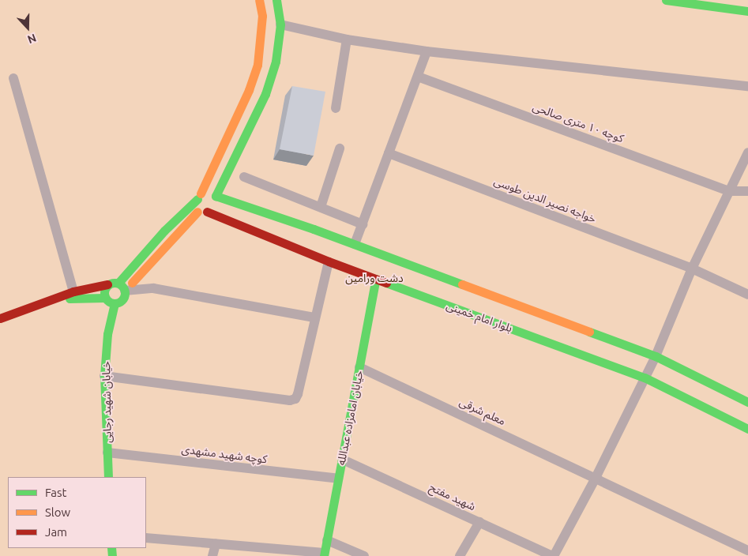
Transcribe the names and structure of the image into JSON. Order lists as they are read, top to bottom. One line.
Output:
{"streets":{"main road":["بلوار امام خمینی","خیابان شهید رجایی","خیابان امامزاده عبدالله"],"street":["کوچه ۱۰ متری صالحی","خواجه نصیر الدین طوسی","معلم شرقی","کوچه شهید مشهدی","شهید مفتح"]},"crossings":[["بلوار امام خمینی","خیابان امامزاده عبدالله"],["خیابان شهید رجایی","کوچه شهید مشهدی"],["معلم شرقی","خیابان امامزاده عبدالله"],["خیابان امامزاده عبدالله","کوچه شهید مشهدی"],["خیابان امامزاده عبدالله","شهید مفتح"]],"parks":["دشت ورامین"],"legend":["Fast","Slow","Jam"],"north":"bottom"}
